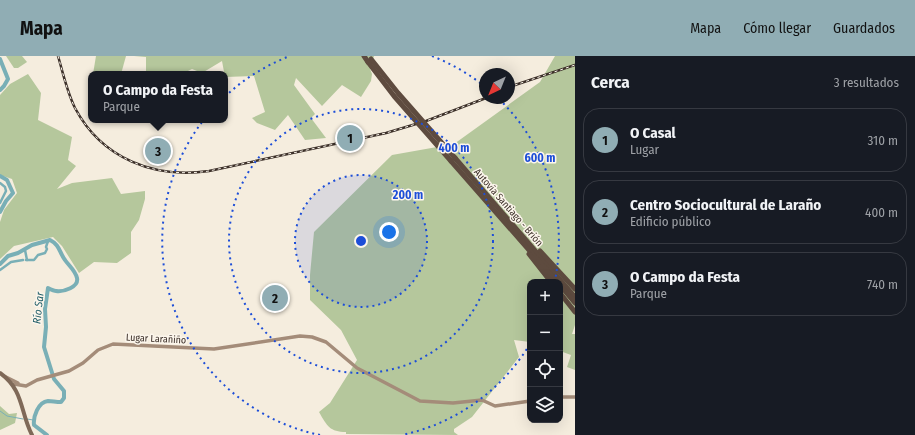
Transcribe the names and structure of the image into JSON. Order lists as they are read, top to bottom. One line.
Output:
{"streets":{"highway":["Autovía Santiago - Brión"],"street":["Lugar Larañiño"]},"water":["Río Sar"],"north":"bottom left","page":{"header":"Mapa","nav":["Mapa","Cómo llegar","Guardados"],"heading":["Cerca","3 resultados"],"popup":["O Campo da Festa","Parque"],"list":[{"mark":"1","name":"O Casal","note":"Lugar","value":"310 m"},{"mark":"2","name":"Centro Sociocultural de Laraño","note":"Edificio público","value":"400 m"},{"mark":"3","name":"O Campo da Festa","note":"Parque","value":"740 m"}],"pins":["1","3","2"],"map_buttons":["+","−"]},"rings":["400 m","600 m","200 m"]}
